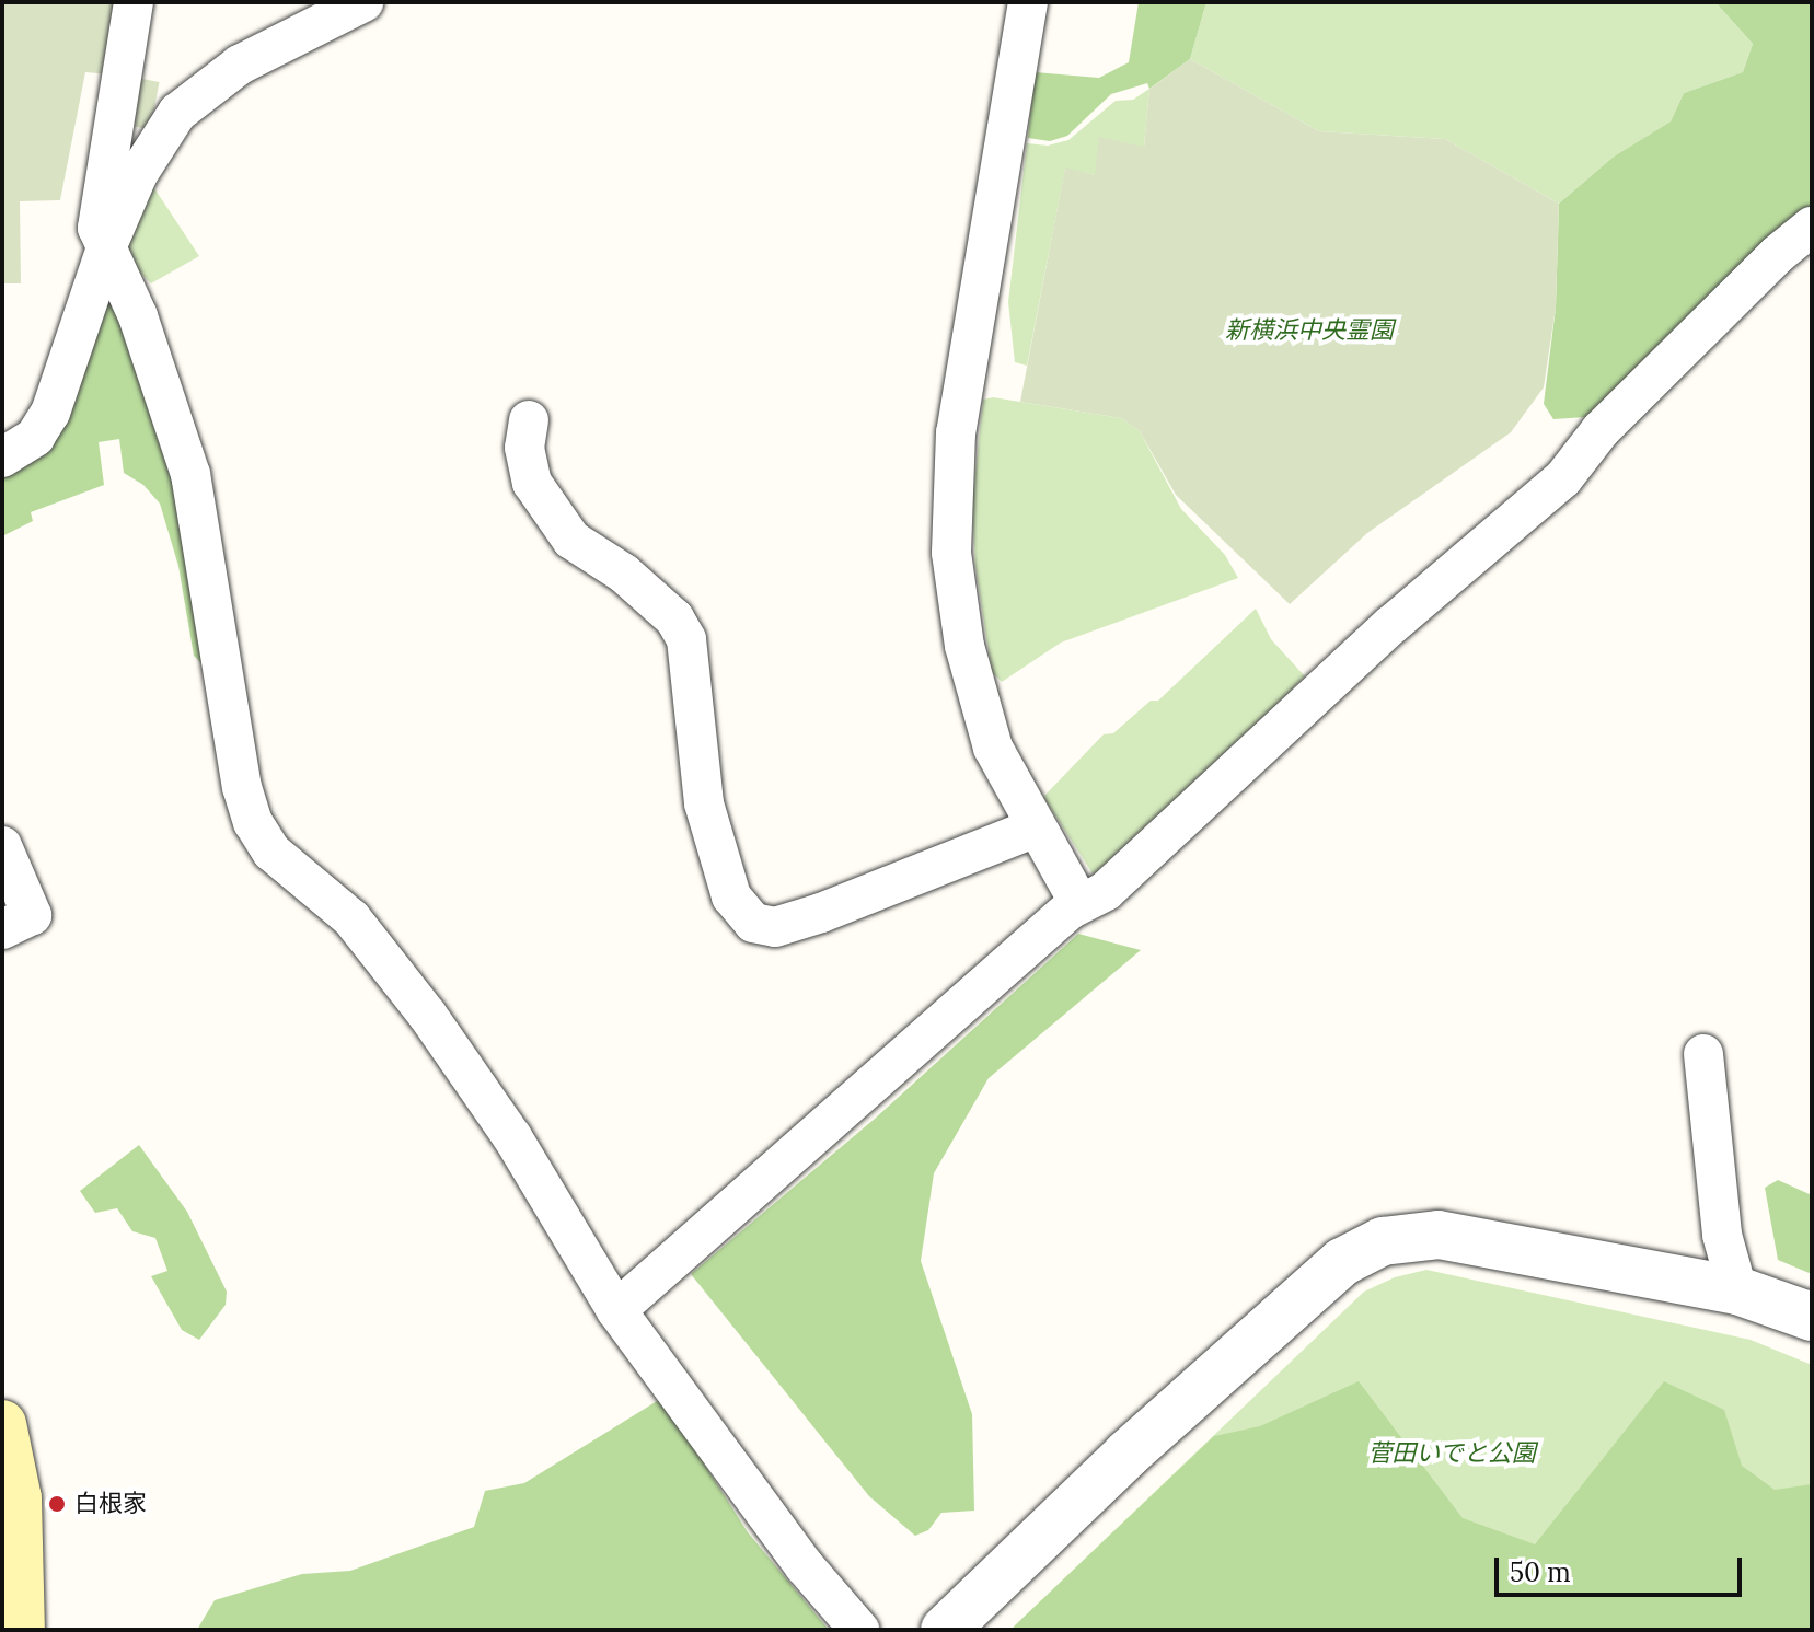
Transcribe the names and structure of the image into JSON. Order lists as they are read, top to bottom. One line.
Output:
{"parks":["新横浜中央霊園","菅田いでと公園"],"places":["白根家"],"scale_bar":"50 m"}
